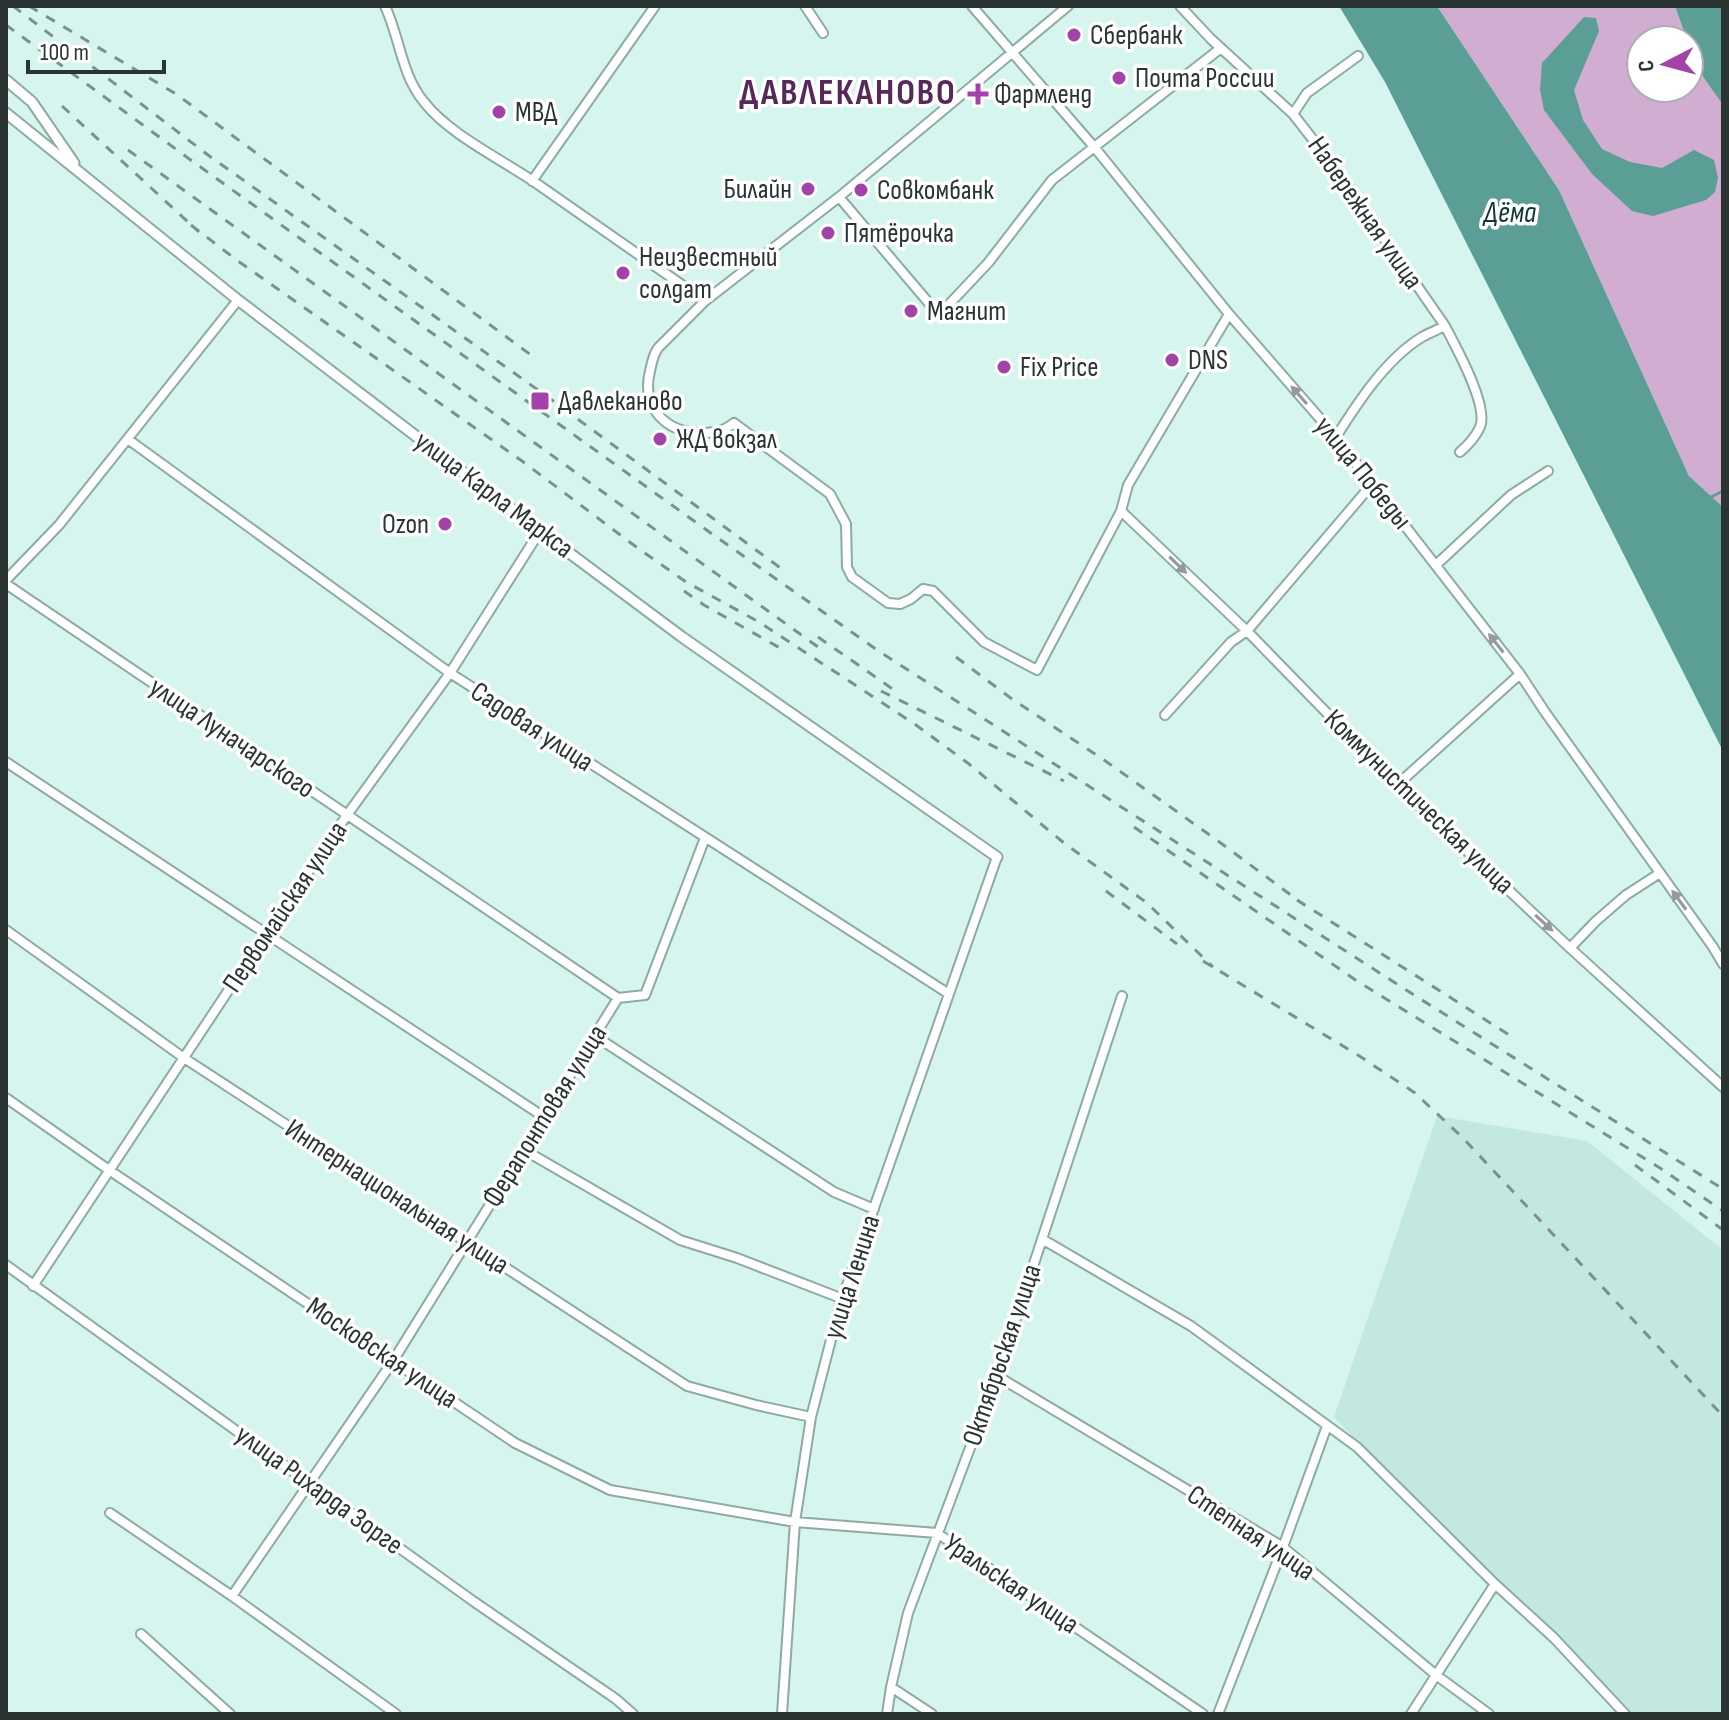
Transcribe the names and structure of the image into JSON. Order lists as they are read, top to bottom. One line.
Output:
{"streets":{"street":["Набережная улица","улица Победы","улица Карла Маркса","Садовая улица","улица Луначарского","Коммунистическая улица","Первомайская улица","Ферапонтовая улица","Интернациональная улица","улица Ленина","Московская улица","Октябрьская улица","улица Рихарда Зорге","Степная улица","Уральская улица"]},"crossings":[["улица Карла Маркса","Первомайская улица"],["улица Карла Маркса","улица Ленина"],["Садовая улица","Первомайская улица"],["Садовая улица","Ферапонтовая улица"],["Садовая улица","улица Ленина"],["улица Луначарского","Первомайская улица"],["улица Луначарского","Ферапонтовая улица"],["Первомайская улица","Интернациональная улица"],["Первомайская улица","Московская улица"],["Первомайская улица","улица Рихарда Зорге"],["Ферапонтовая улица","Интернациональная улица"],["Ферапонтовая улица","Московская улица"],["Ферапонтовая улица","улица Рихарда Зорге"],["Интернациональная улица","улица Ленина"],["улица Ленина","Московская улица"],["улица Ленина","Уральская улица"],["Московская улица","Уральская улица"],["Октябрьская улица","Степная улица"],["Октябрьская улица","Уральская улица"]],"one_way":["Коммунистическая улица"],"districts":["ДАВЛЕКАНОВО"],"water":["Дёма"],"places":{"other":["Сбербанк","Почта России","МВД","Билайн","Совкомбанк","Пятёрочка","Неизвестный солдат","Магнит","DNS","Fix Price","ЖД вокзал","Ozon"],"health":["Фармленд"],"transit":["Давлеканово"]},"scale_bar":"100 m","north":"left"}
